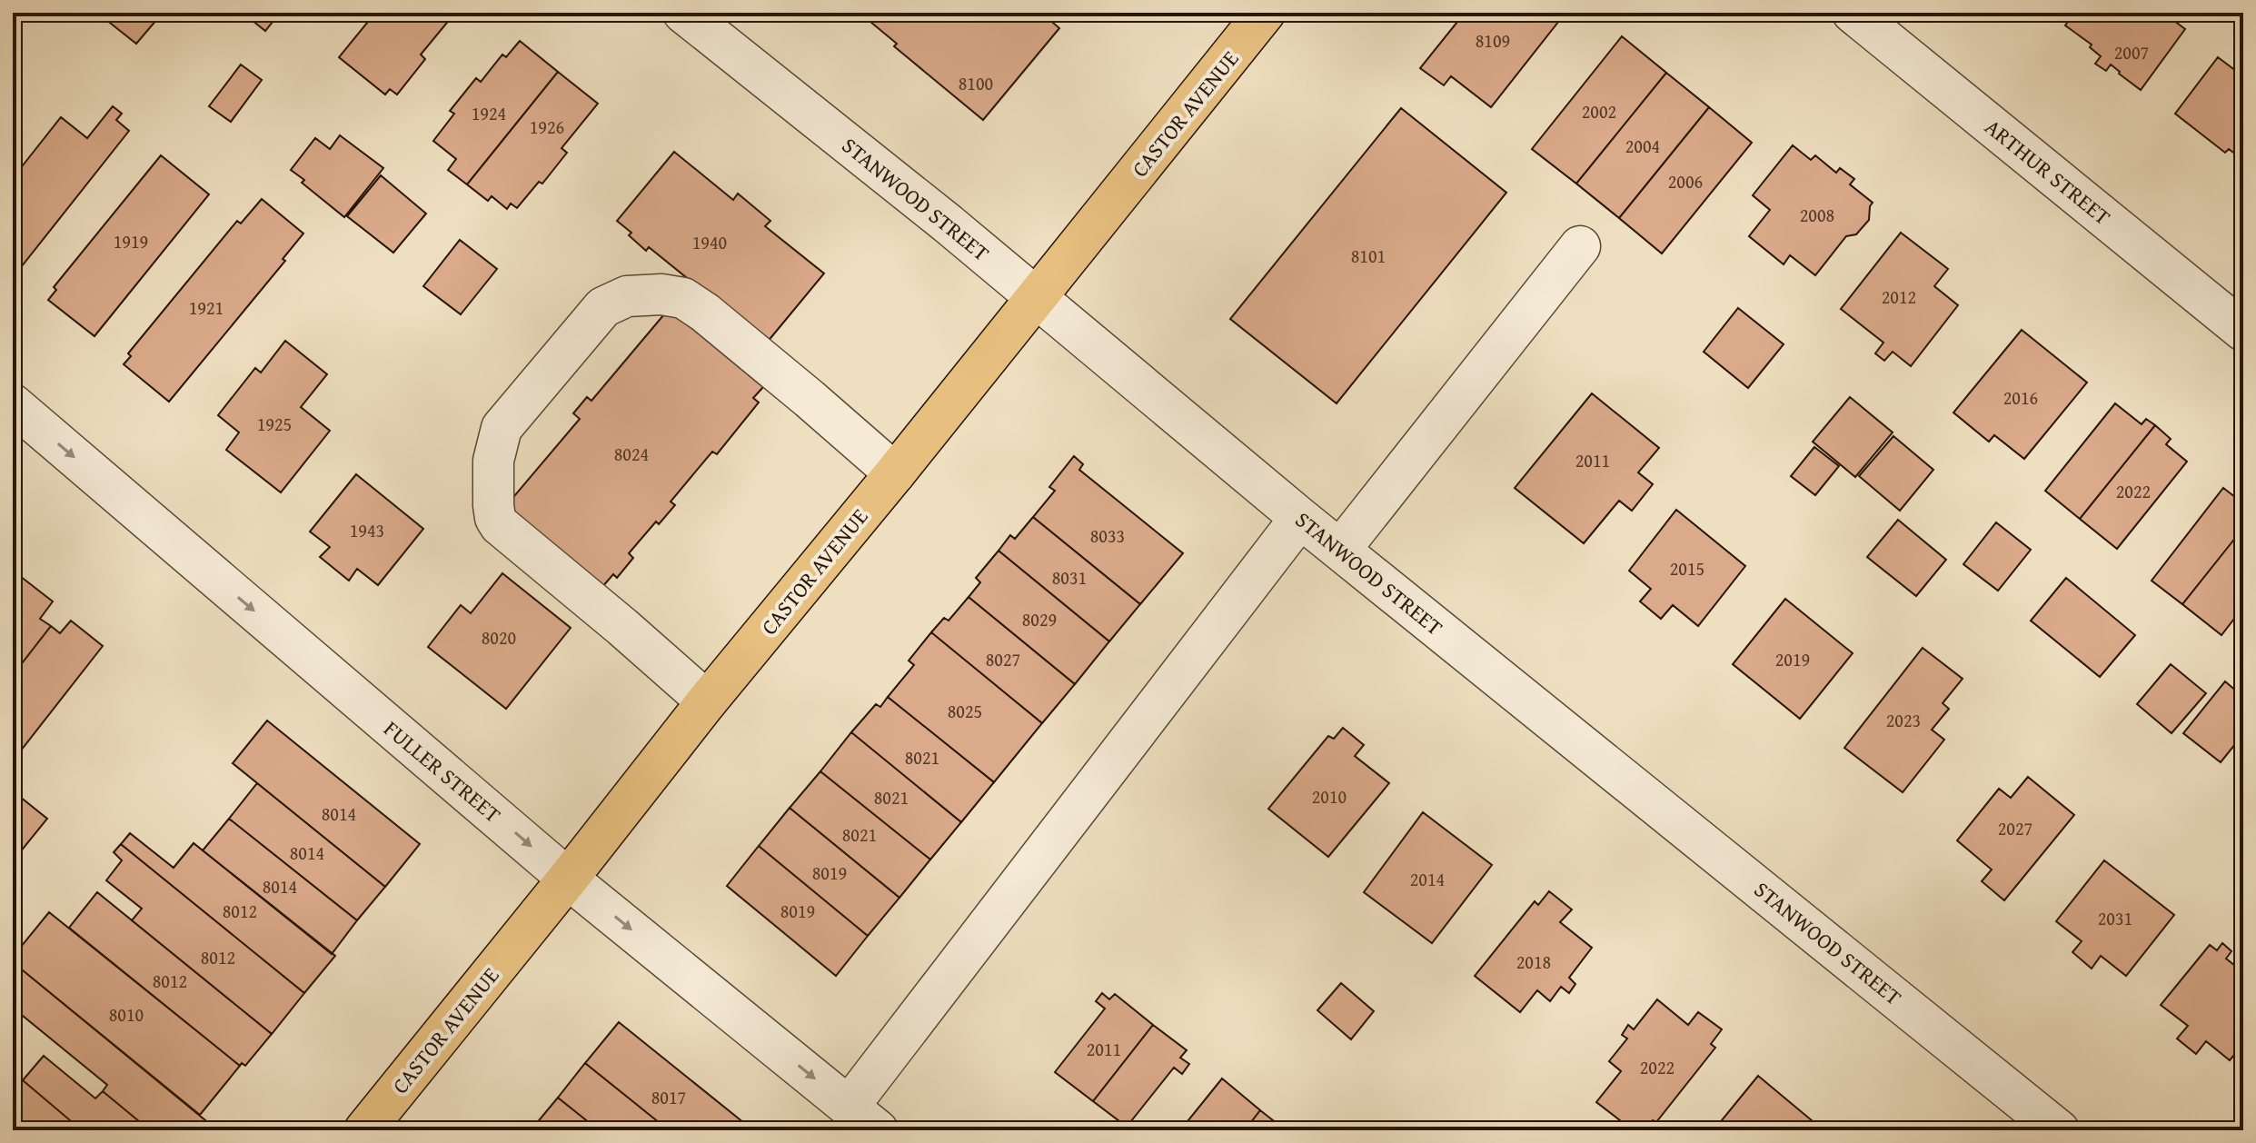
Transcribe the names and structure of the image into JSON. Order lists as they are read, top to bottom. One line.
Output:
{"streets":{"main road":["CASTOR AVENUE"],"street":["ARTHUR STREET","STANWOOD STREET","FULLER STREET"]},"crossings":[["CASTOR AVENUE","STANWOOD STREET"],["CASTOR AVENUE","FULLER STREET"]],"one_way":["FULLER STREET"],"house_numbers":["8109","2007","8100","2002","1924","1926","2004","2006","2008","1919","1940","8101","2012","1921","2016","1925","8024","2011","2022","1943","8033","2015","8031","8029","8020","8027","2019","8025","2023","8021","2010","8021","8014","2027","8021","8014","8019","2014","8014","8012","8019","2031","8012","2018","8012","8010","2011","2022","8017"]}
